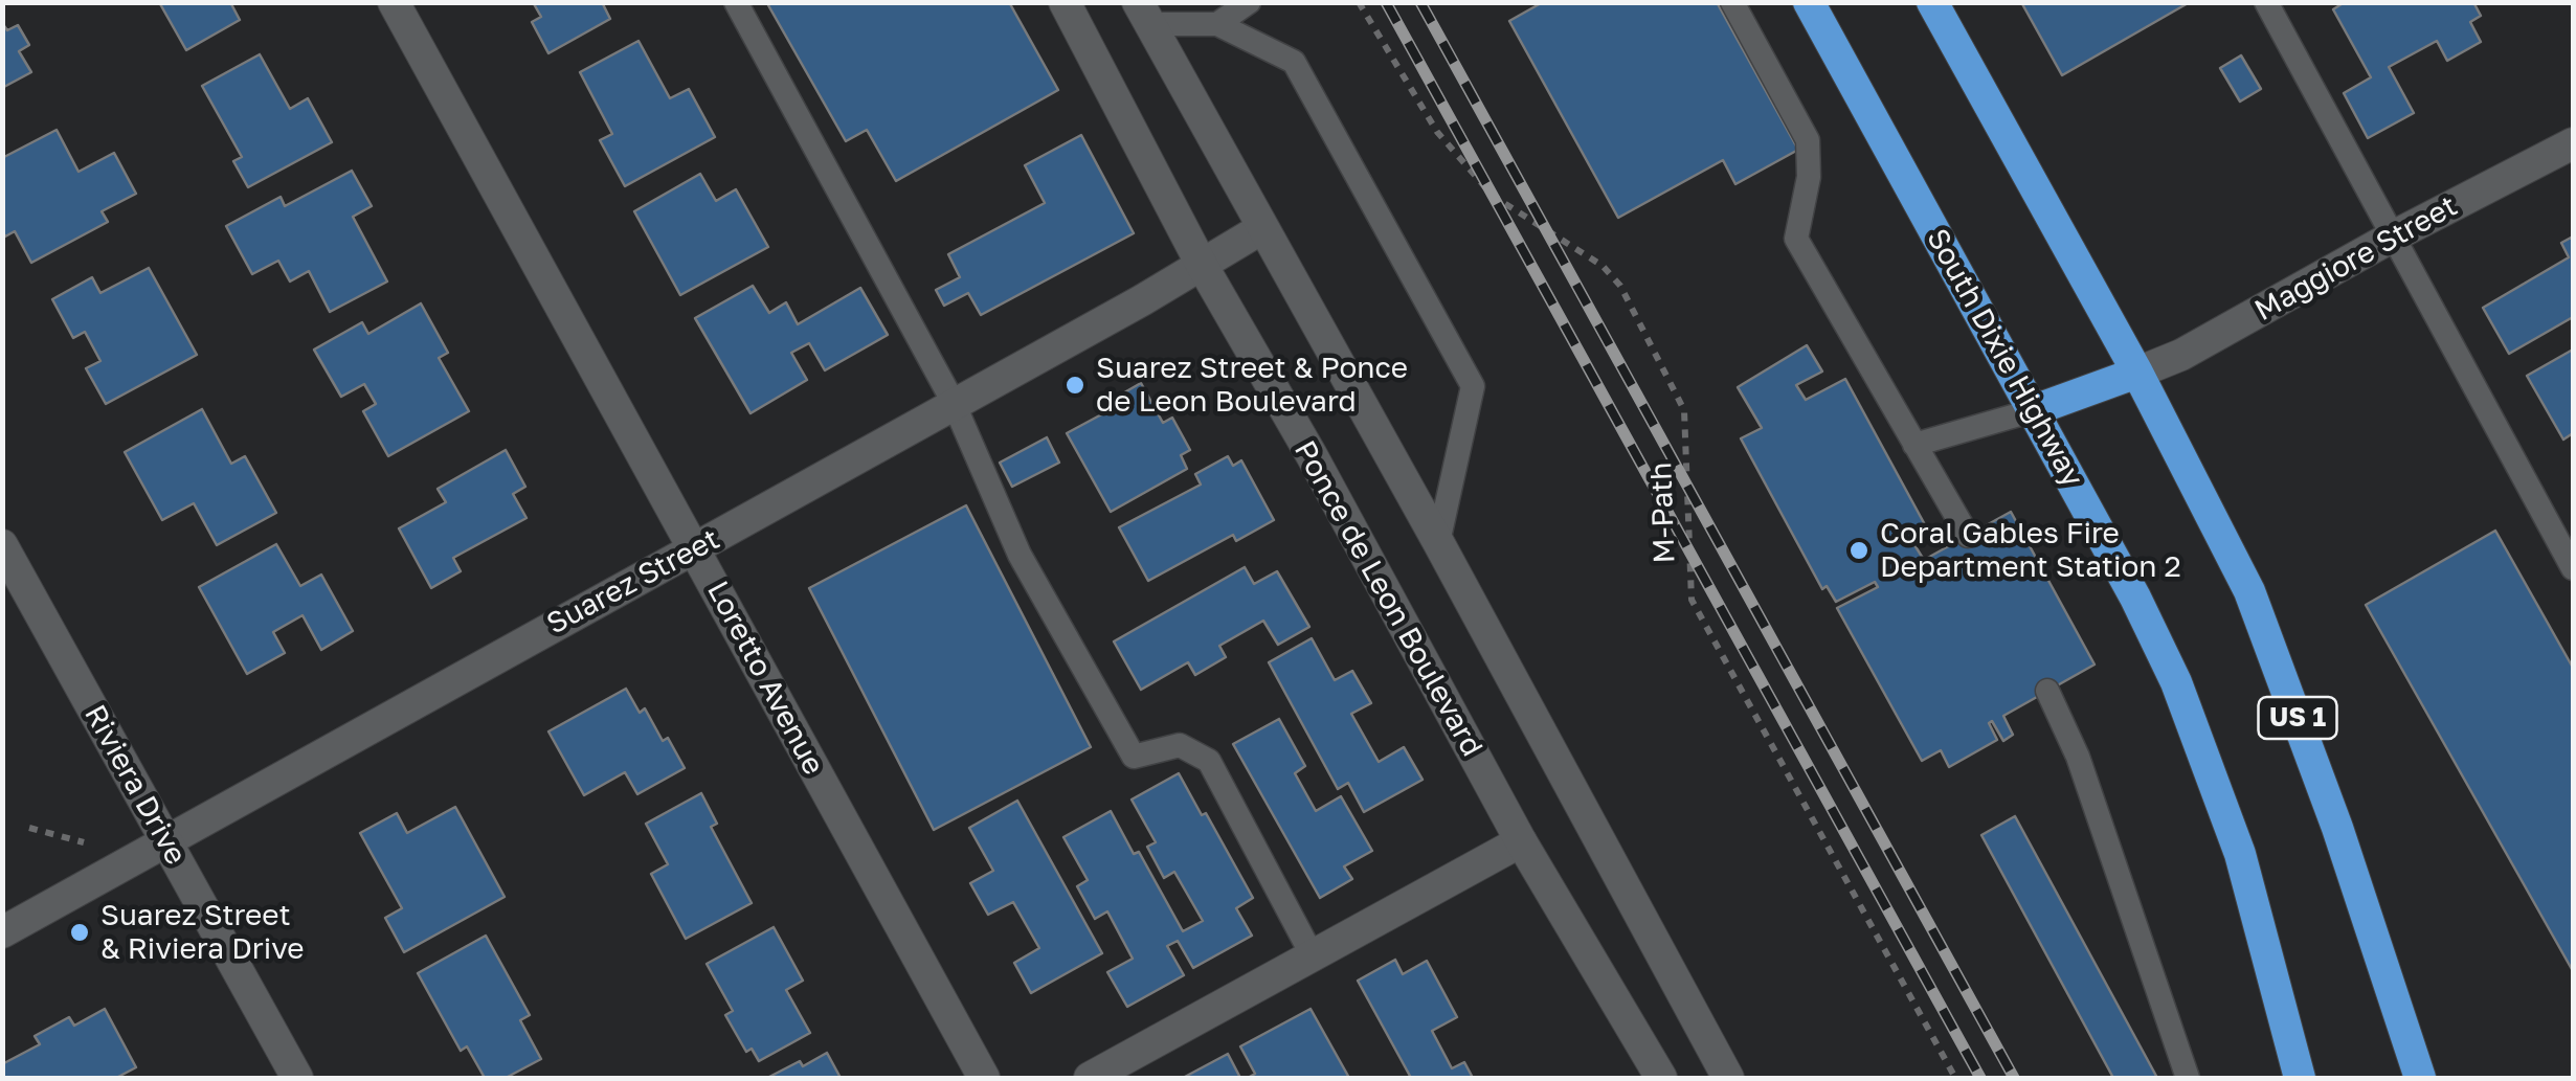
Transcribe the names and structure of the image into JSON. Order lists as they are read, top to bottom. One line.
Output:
{"streets":{"highway":["South Dixie Highway","US 1"],"street":["Maggiore Street","Suarez Street","Ponce de Leon Boulevard","Loretto Avenue","Riviera Drive"],"path":["M-Path"]},"crossings":[["Maggiore Street","US 1"],["Suarez Street","Ponce de Leon Boulevard"],["Suarez Street","Loretto Avenue"],["Suarez Street","Riviera Drive"]],"places":["Suarez Street & Ponce de Leon Boulevard","Coral Gables Fire Department Station 2","Suarez Street & Riviera Drive"]}
